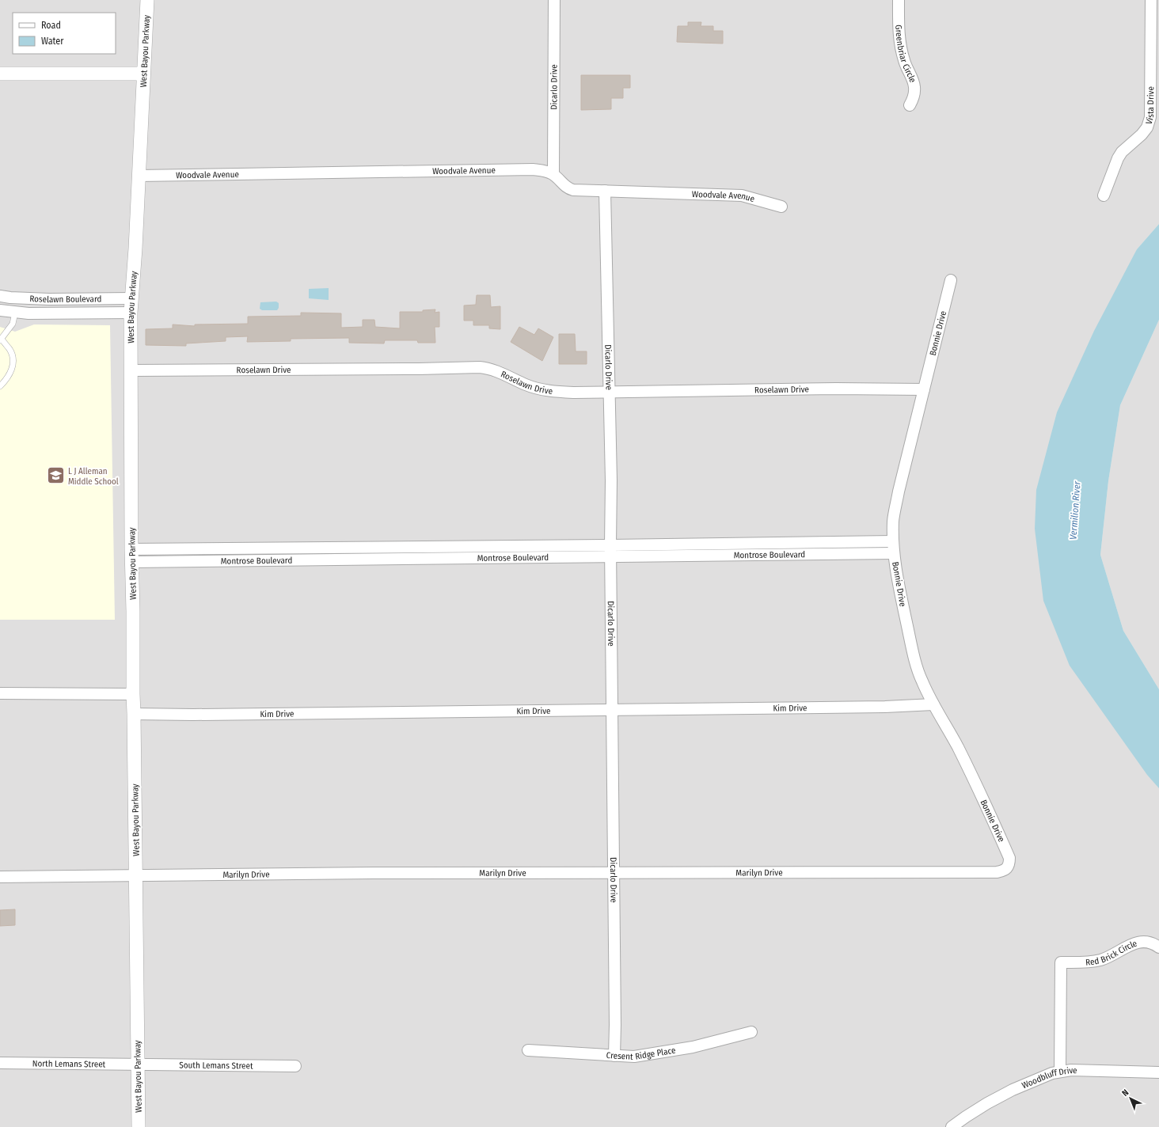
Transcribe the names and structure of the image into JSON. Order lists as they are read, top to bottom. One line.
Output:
{"streets":{"street":["West Bayou Parkway","Greenbriar Circle","Dicarlo Drive","Vista Drive","Woodvale Avenue","Roselawn Boulevard","Bonnie Drive","Roselawn Drive","Montrose Boulevard","Kim Drive","Marilyn Drive","Red Brick Circle","Cresent Ridge Place","North Lemans Street","South Lemans Street","Woodbluff Drive"]},"crossings":[["West Bayou Parkway","Woodvale Avenue"],["West Bayou Parkway","Roselawn Boulevard"],["West Bayou Parkway","Roselawn Drive"],["West Bayou Parkway","Montrose Boulevard"],["West Bayou Parkway","Kim Drive"],["West Bayou Parkway","Marilyn Drive"],["West Bayou Parkway","North Lemans Street"],["West Bayou Parkway","South Lemans Street"],["Dicarlo Drive","Woodvale Avenue"],["Dicarlo Drive","Roselawn Drive"],["Dicarlo Drive","Montrose Boulevard"],["Dicarlo Drive","Kim Drive"],["Dicarlo Drive","Marilyn Drive"],["Dicarlo Drive","Cresent Ridge Place"],["Bonnie Drive","Roselawn Drive"],["Bonnie Drive","Montrose Boulevard"],["Bonnie Drive","Kim Drive"],["Bonnie Drive","Marilyn Drive"],["Red Brick Circle","Woodbluff Drive"],["North Lemans Street","South Lemans Street"]],"water":["Vermilion River"],"places":{"school or university":["L J Alleman Middle School"]},"legend":["Road","Water"],"north":"top left"}
